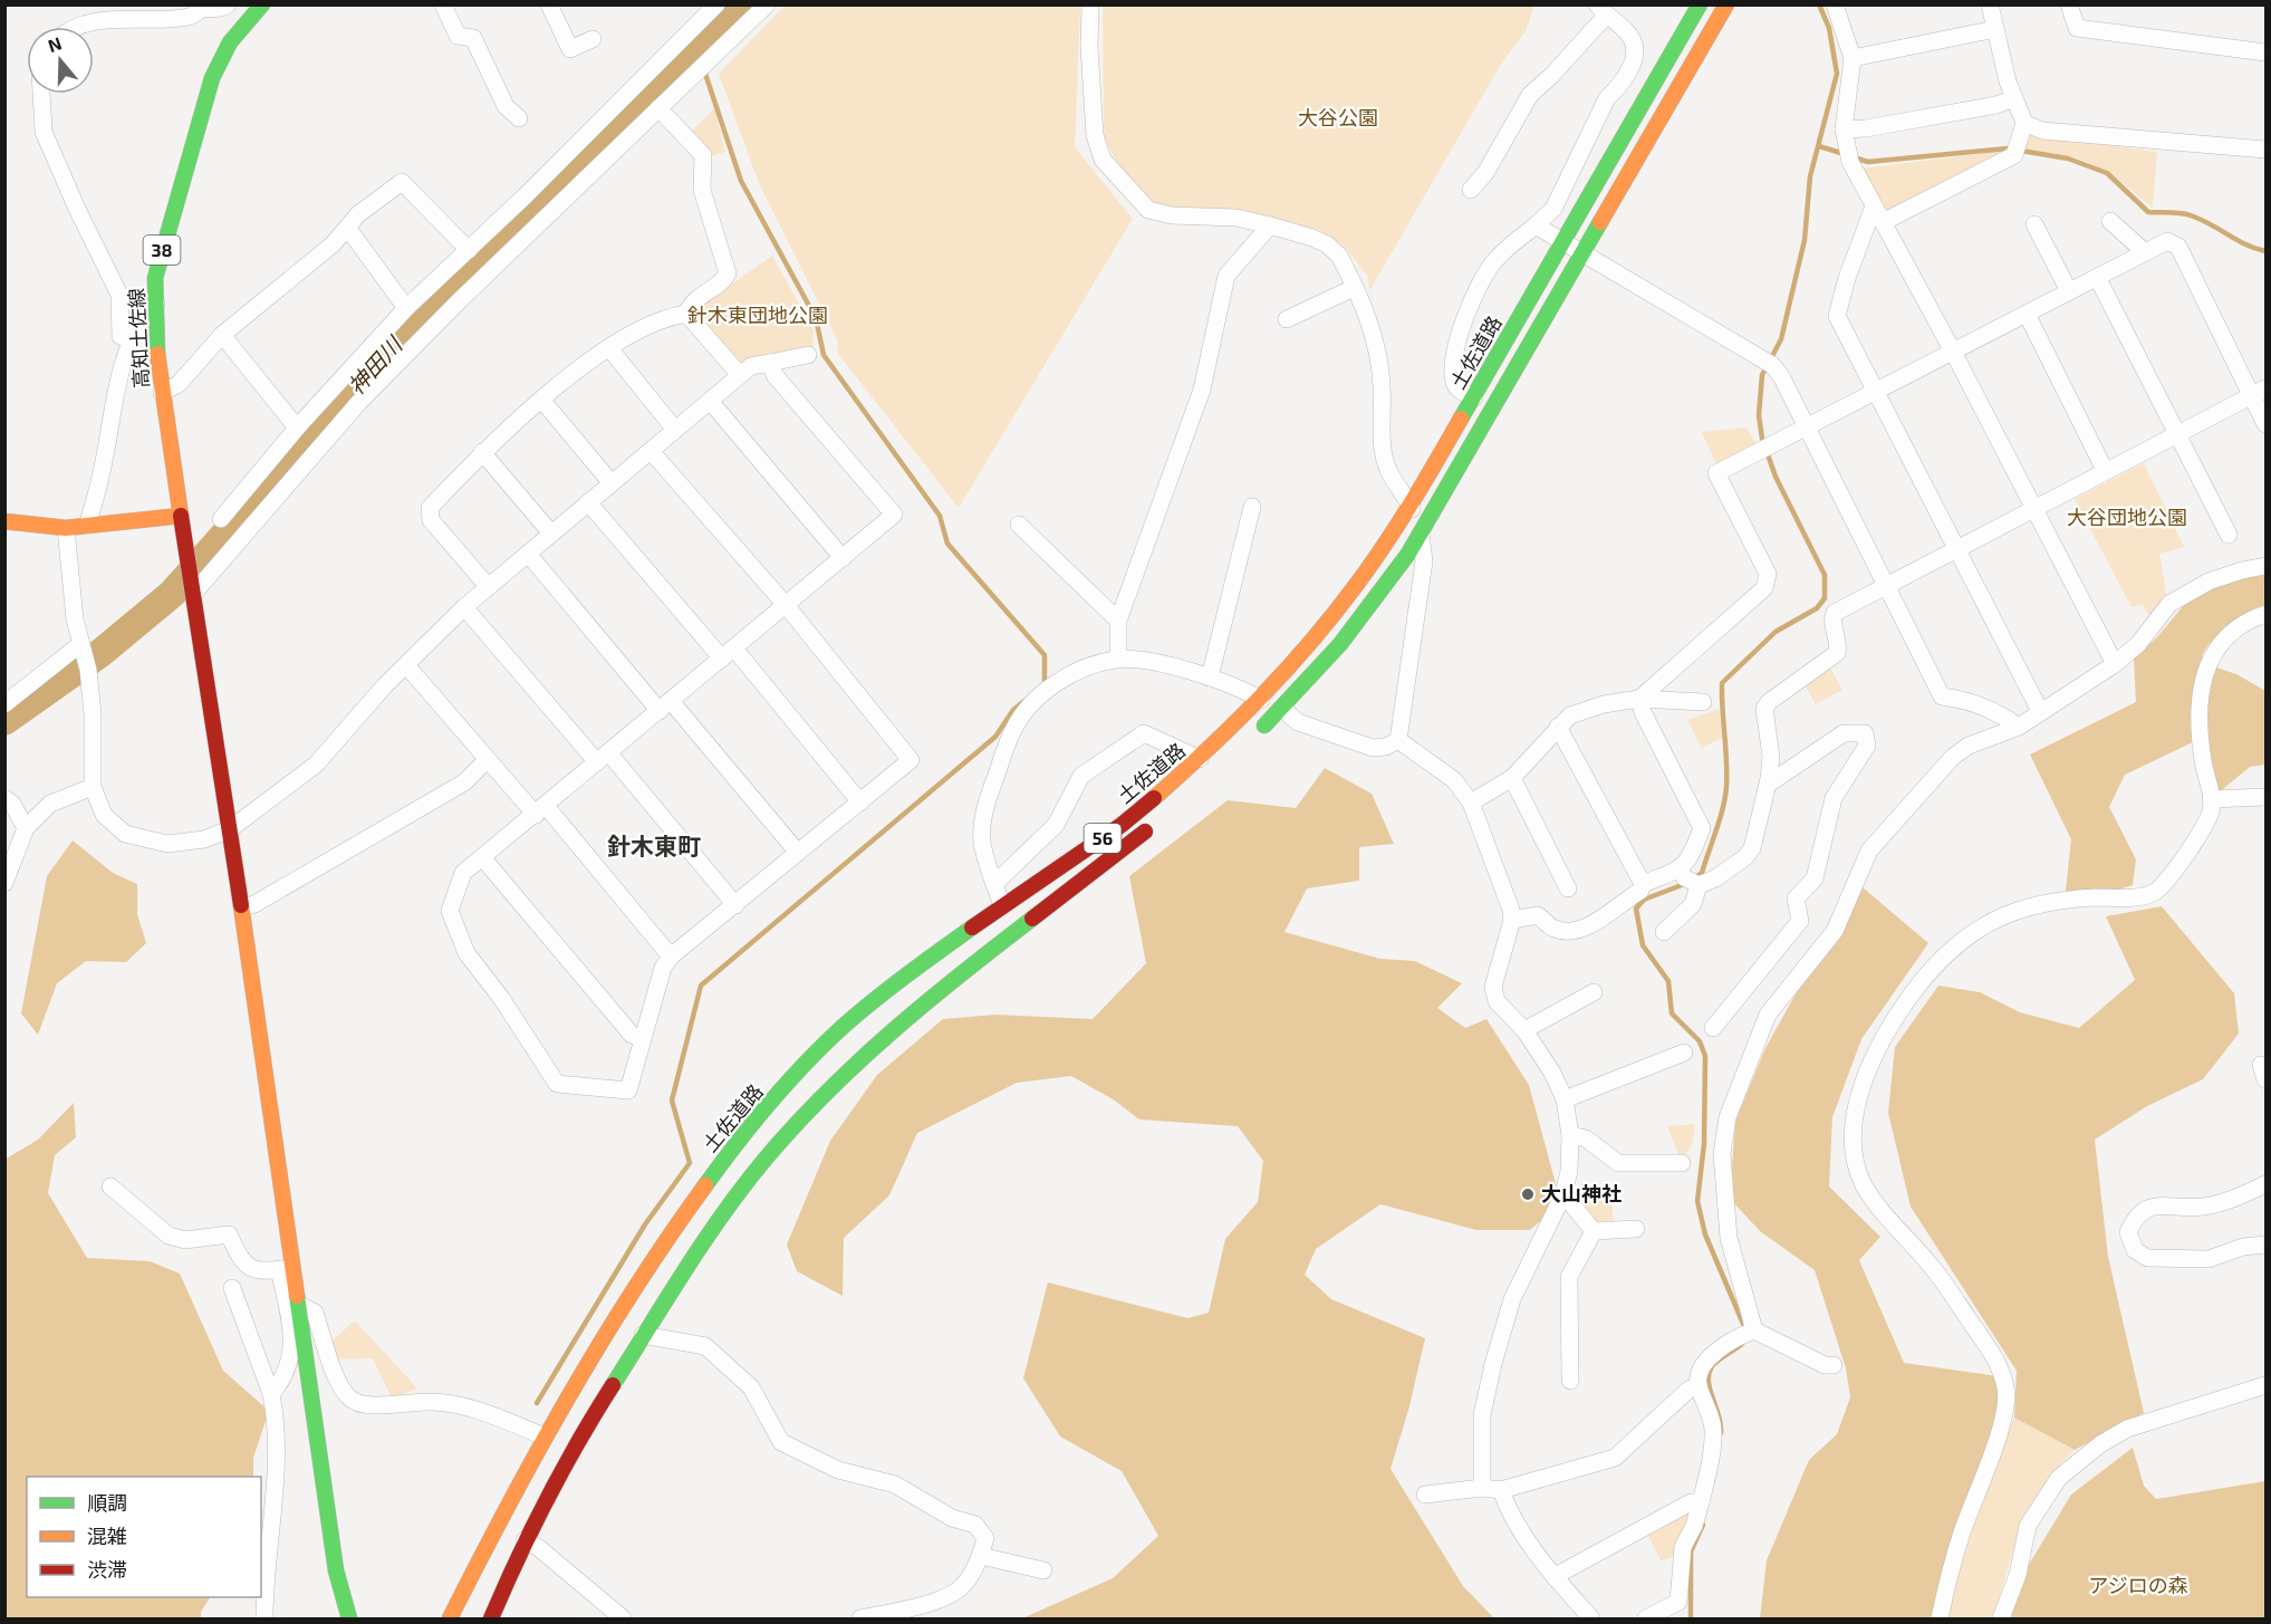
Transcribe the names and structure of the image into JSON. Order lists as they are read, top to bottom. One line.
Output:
{"streets":{"main road":["38","高知土佐線","土佐道路","56"]},"districts":["針木東町"],"water":["神田川"],"parks":["大谷公園","針木東団地公園","大谷団地公園","アジロの森"],"places":["大山神社"],"legend":["順調","混雑","渋滞"],"north":"top"}
